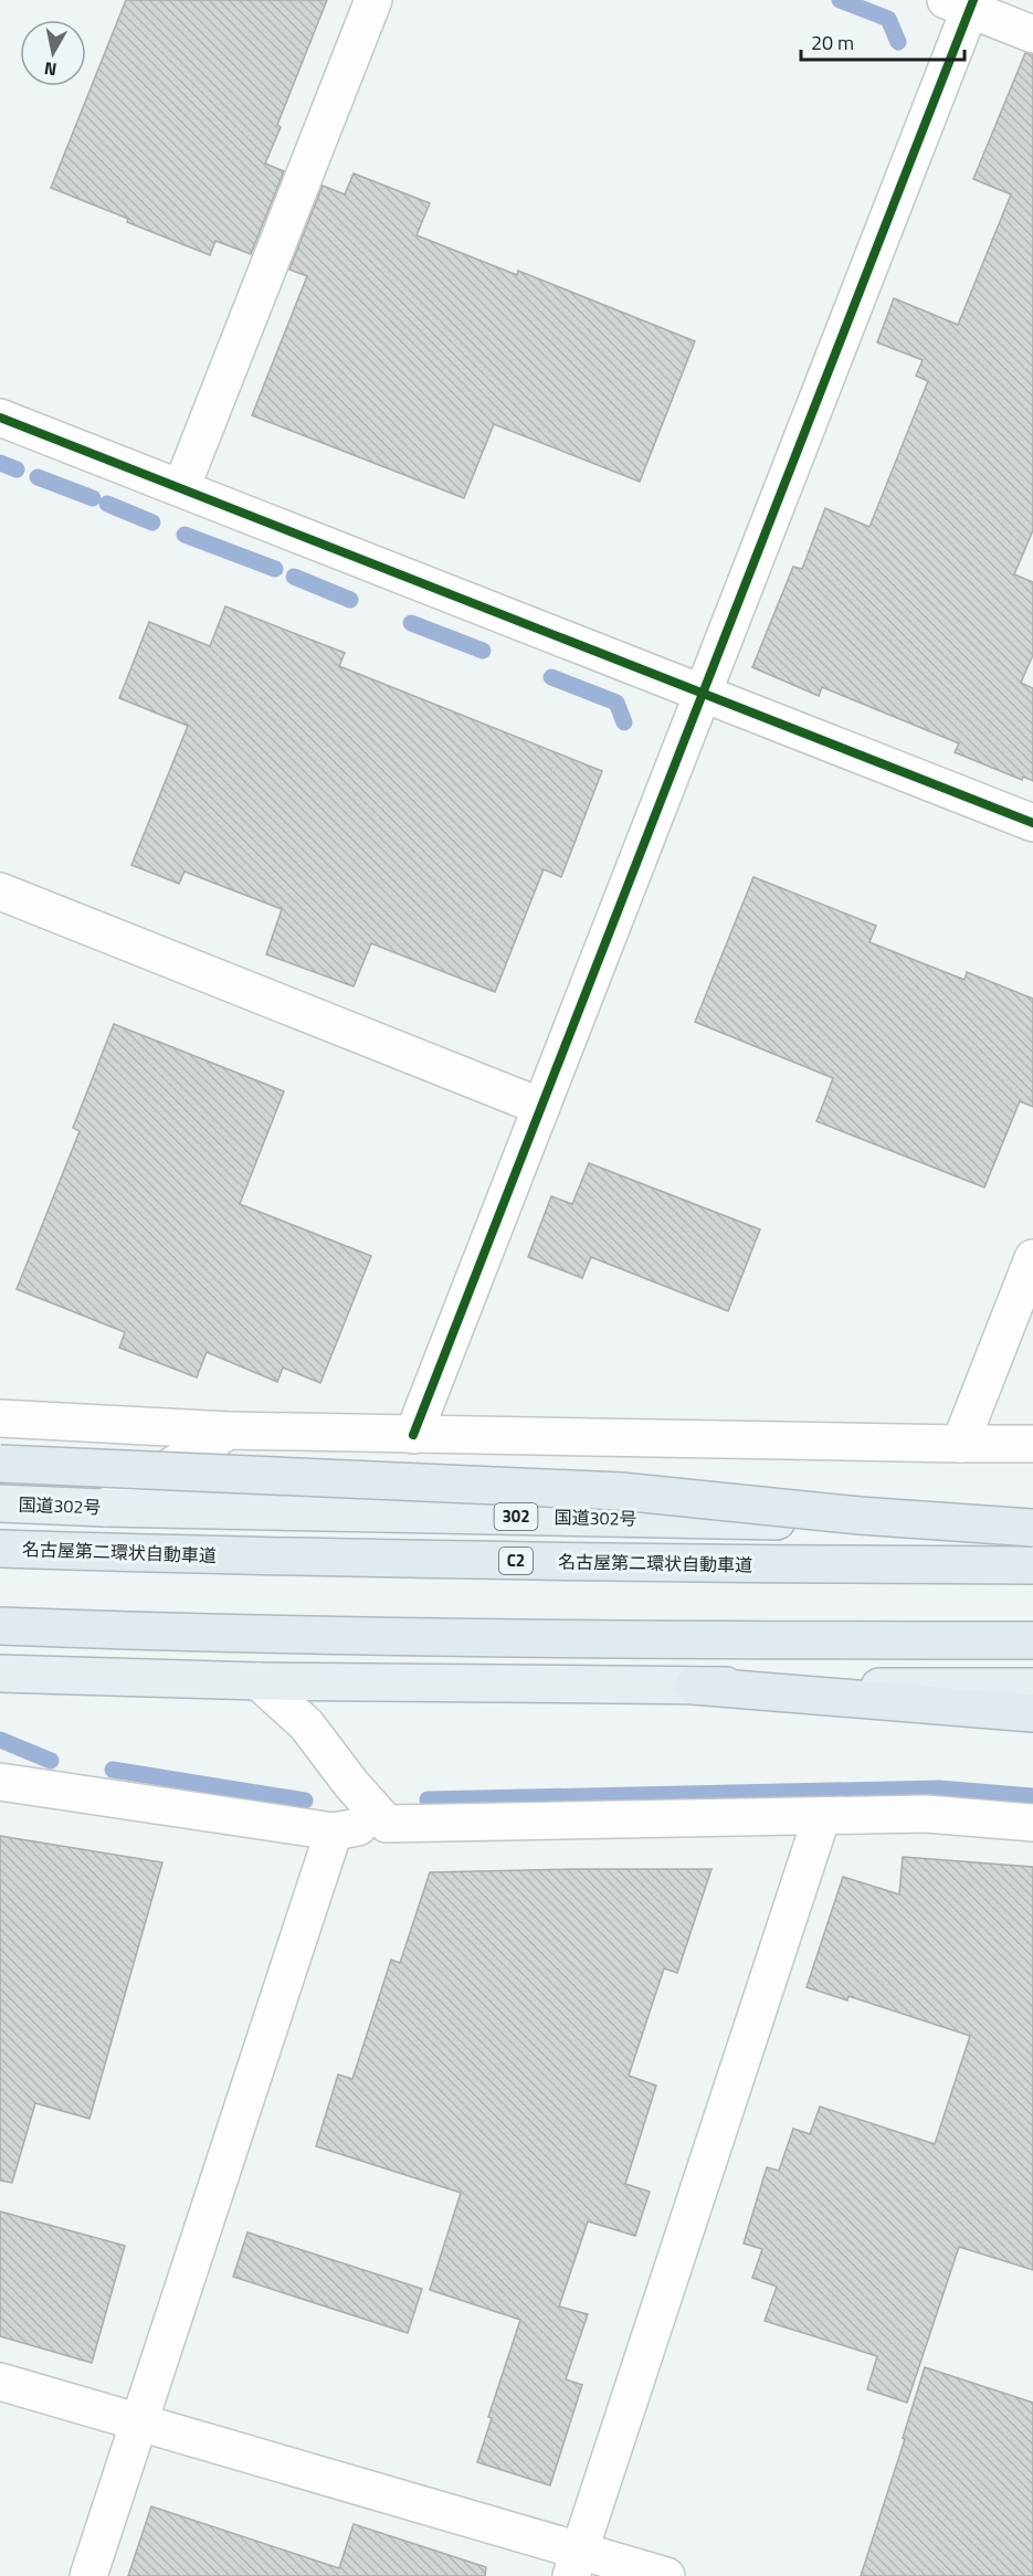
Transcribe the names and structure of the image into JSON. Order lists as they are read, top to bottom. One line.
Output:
{"streets":{"highway":["国道302号","302","名古屋第二環状自動車道","C2"]},"scale_bar":"20 m","north":"bottom"}
